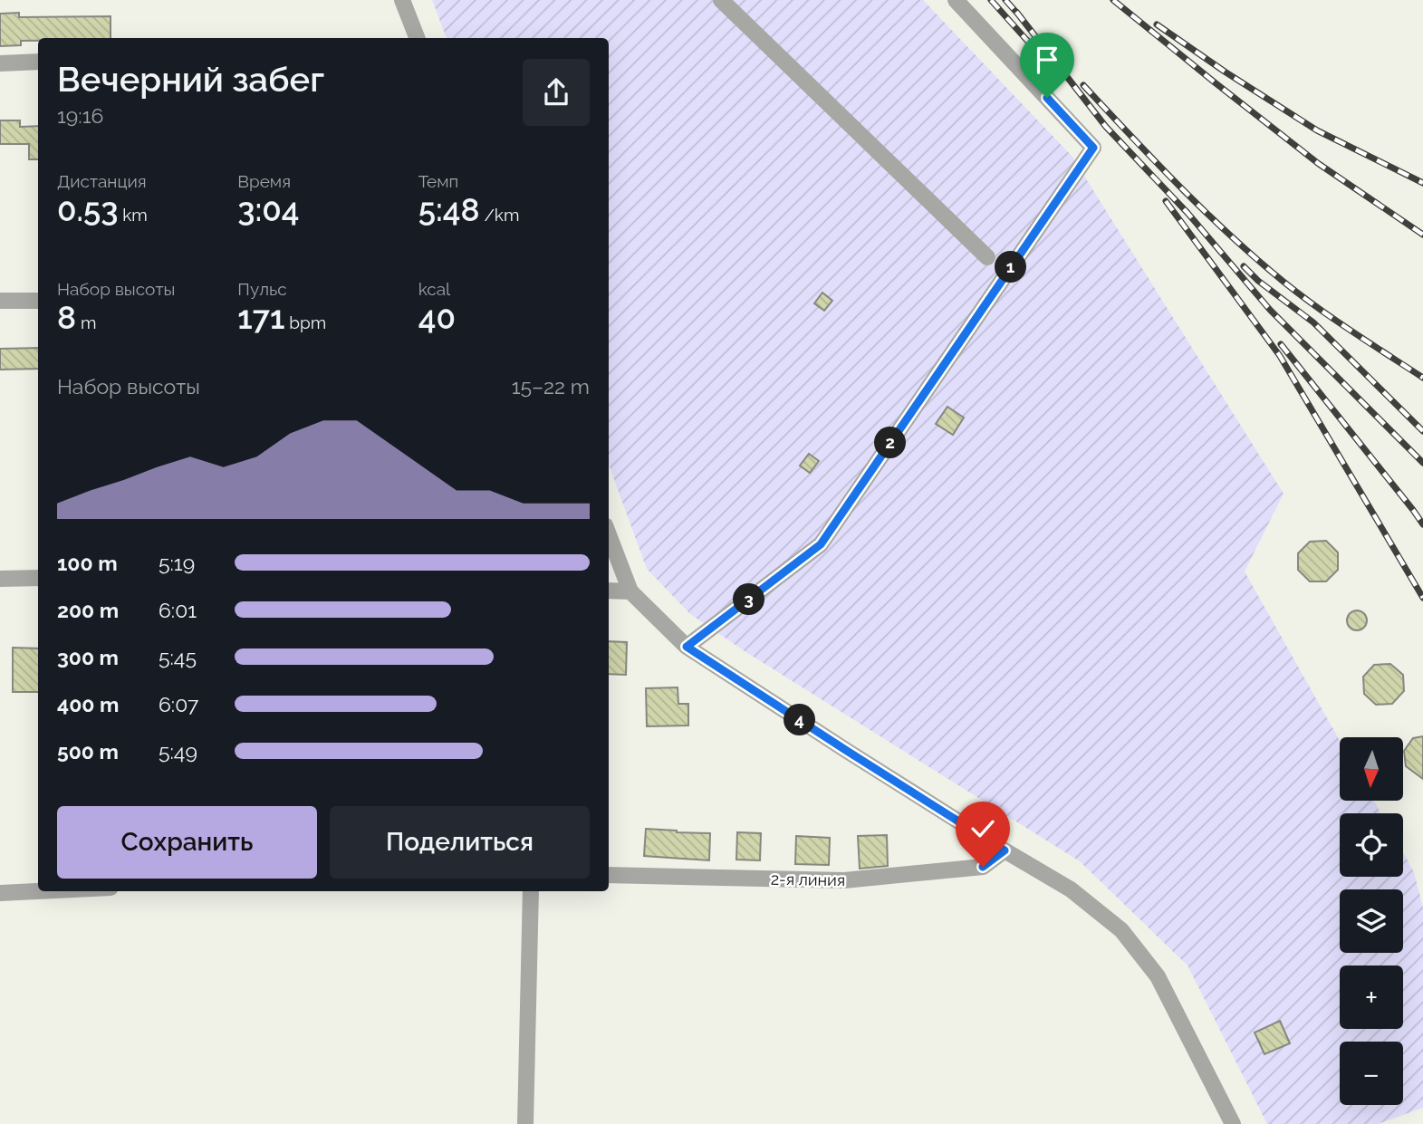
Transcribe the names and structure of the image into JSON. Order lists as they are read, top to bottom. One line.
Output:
{"streets":{"street":["2-я линия"]},"north":"bottom","page":{"heading":["Вечерний забег","19:16"],"stats":[["Дистанция","0.53 km"],["Время","3:04"],["Темп","5:48 /km"],["Набор высоты","8 m"],["Пульс","171 bpm"],["kcal","40"]],"pins":["1","2","3","4"],"chart":["Набор высоты","15–22 m"],"list":[{"name":"100 m","note":"5:19"},{"name":"200 m","note":"6:01"},{"name":"300 m","note":"5:45"},{"name":"400 m","note":"6:07"},{"name":"500 m","note":"5:49"}],"map_buttons":["+","−"],"buttons":["Сохранить","Поделиться"]}}
